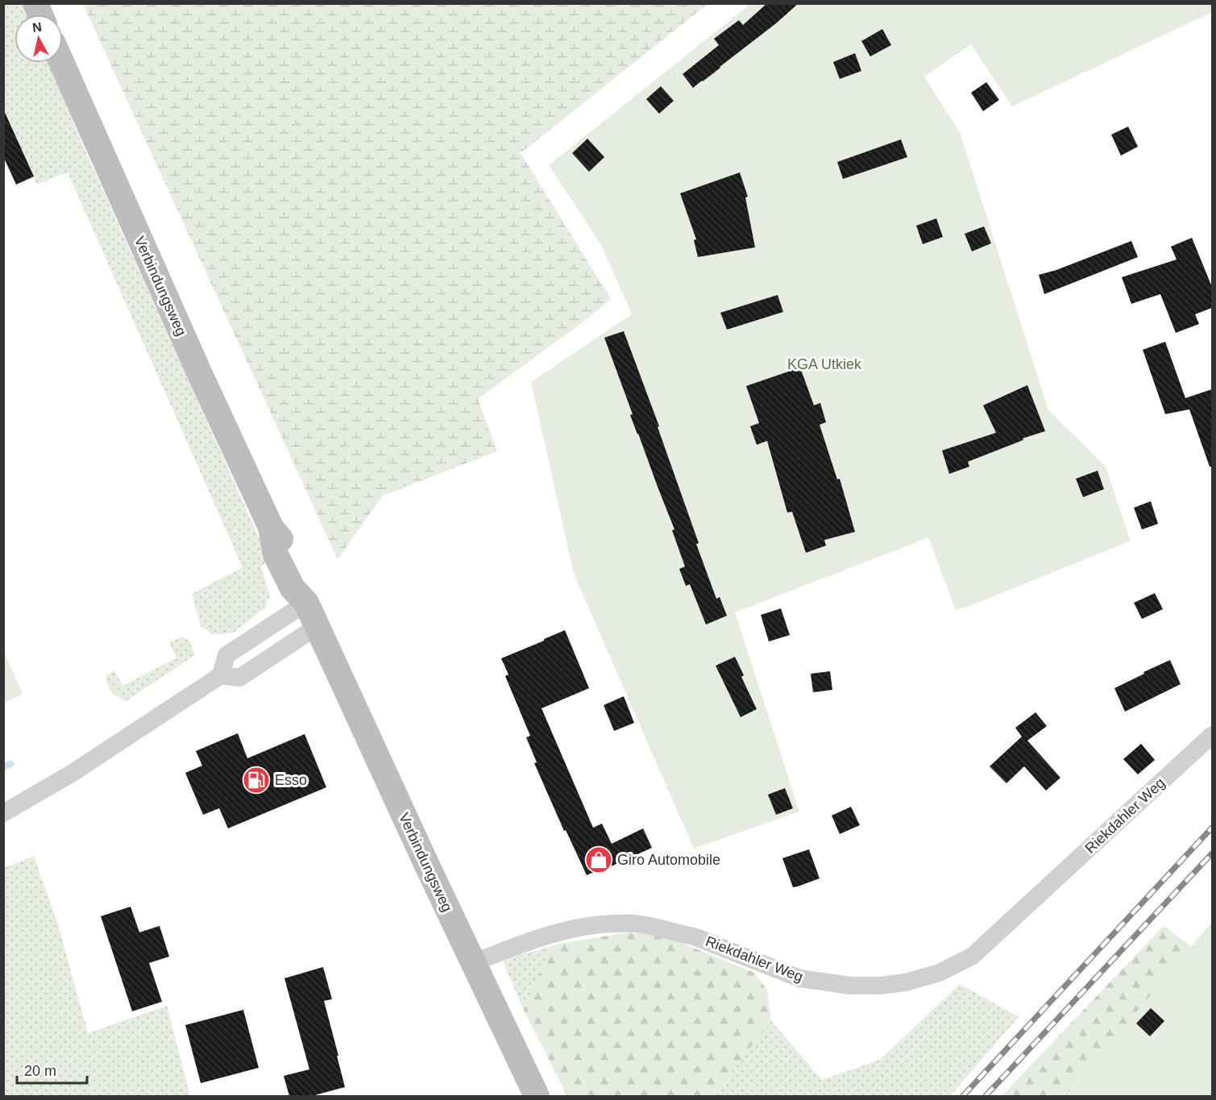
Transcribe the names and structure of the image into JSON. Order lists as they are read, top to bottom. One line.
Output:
{"streets":{"main road":["Verbindungsweg"],"street":["Riekdahler Weg"]},"crossings":[["Verbindungsweg","Riekdahler Weg"]],"parks":["KGA Utkiek"],"places":{"fuel station":["Esso"],"shop":["Giro Automobile"]},"scale_bar":"20 m","north":"top"}
